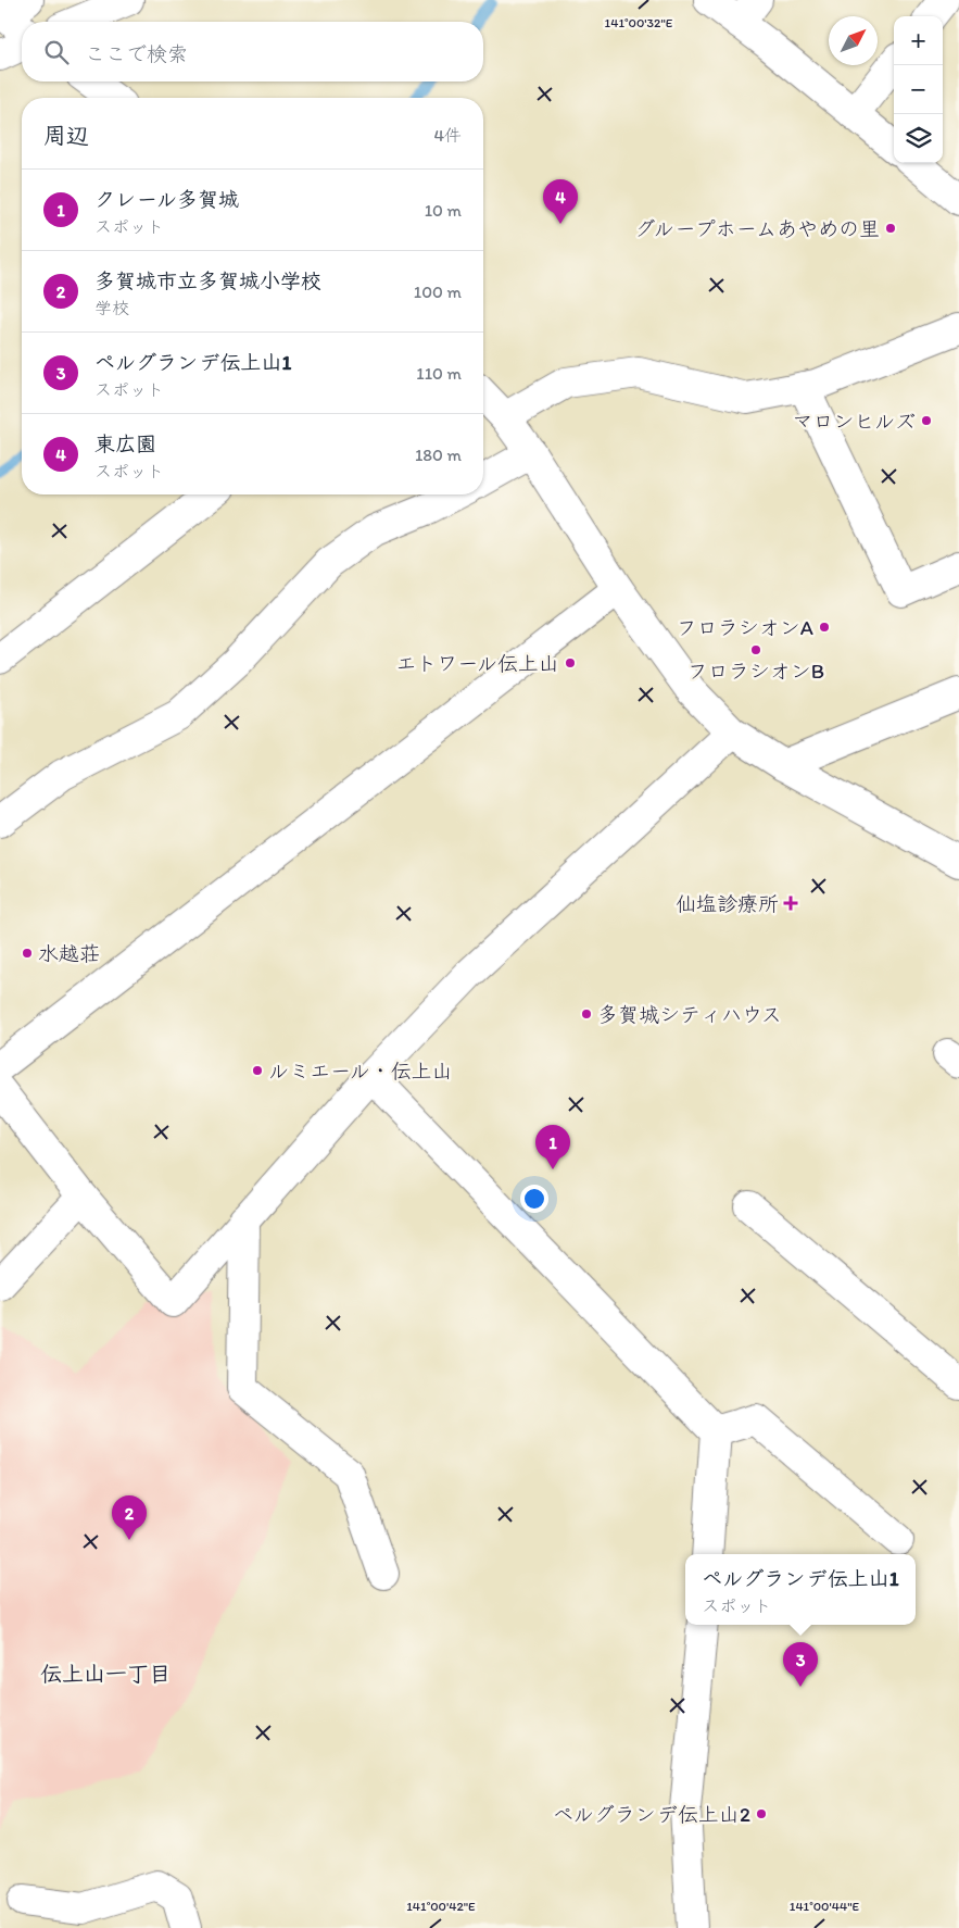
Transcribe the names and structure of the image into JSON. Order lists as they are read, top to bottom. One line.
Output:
{"districts":["伝上山一丁目"],"places":{"other":["グループホームあやめの里","マロンヒルズ","フロラシオンA","フロラシオンB","エトワール伝上山","水越荘","多賀城シティハウス","ルミエール・伝上山","ペルグランデ伝上山2"],"health":["仙塩診療所"]},"north":"top right","page":{"map_buttons":["+","−"],"search":"ここで検索","heading":["周辺","4件"],"list":[{"mark":"1","name":"クレール多賀城","note":"スポット","value":"10 m"},{"mark":"2","name":"多賀城市立多賀城小学校","note":"学校","value":"100 m"},{"mark":"3","name":"ペルグランデ伝上山1","note":"スポット","value":"110 m"},{"mark":"4","name":"東広園","note":"スポット","value":"180 m"}],"pins":["4","1","2","3"],"popup":["ペルグランデ伝上山1","スポット"]},"coordinates":["141°00'32\"E","141°00'42\"E","141°00'44\"E"]}
